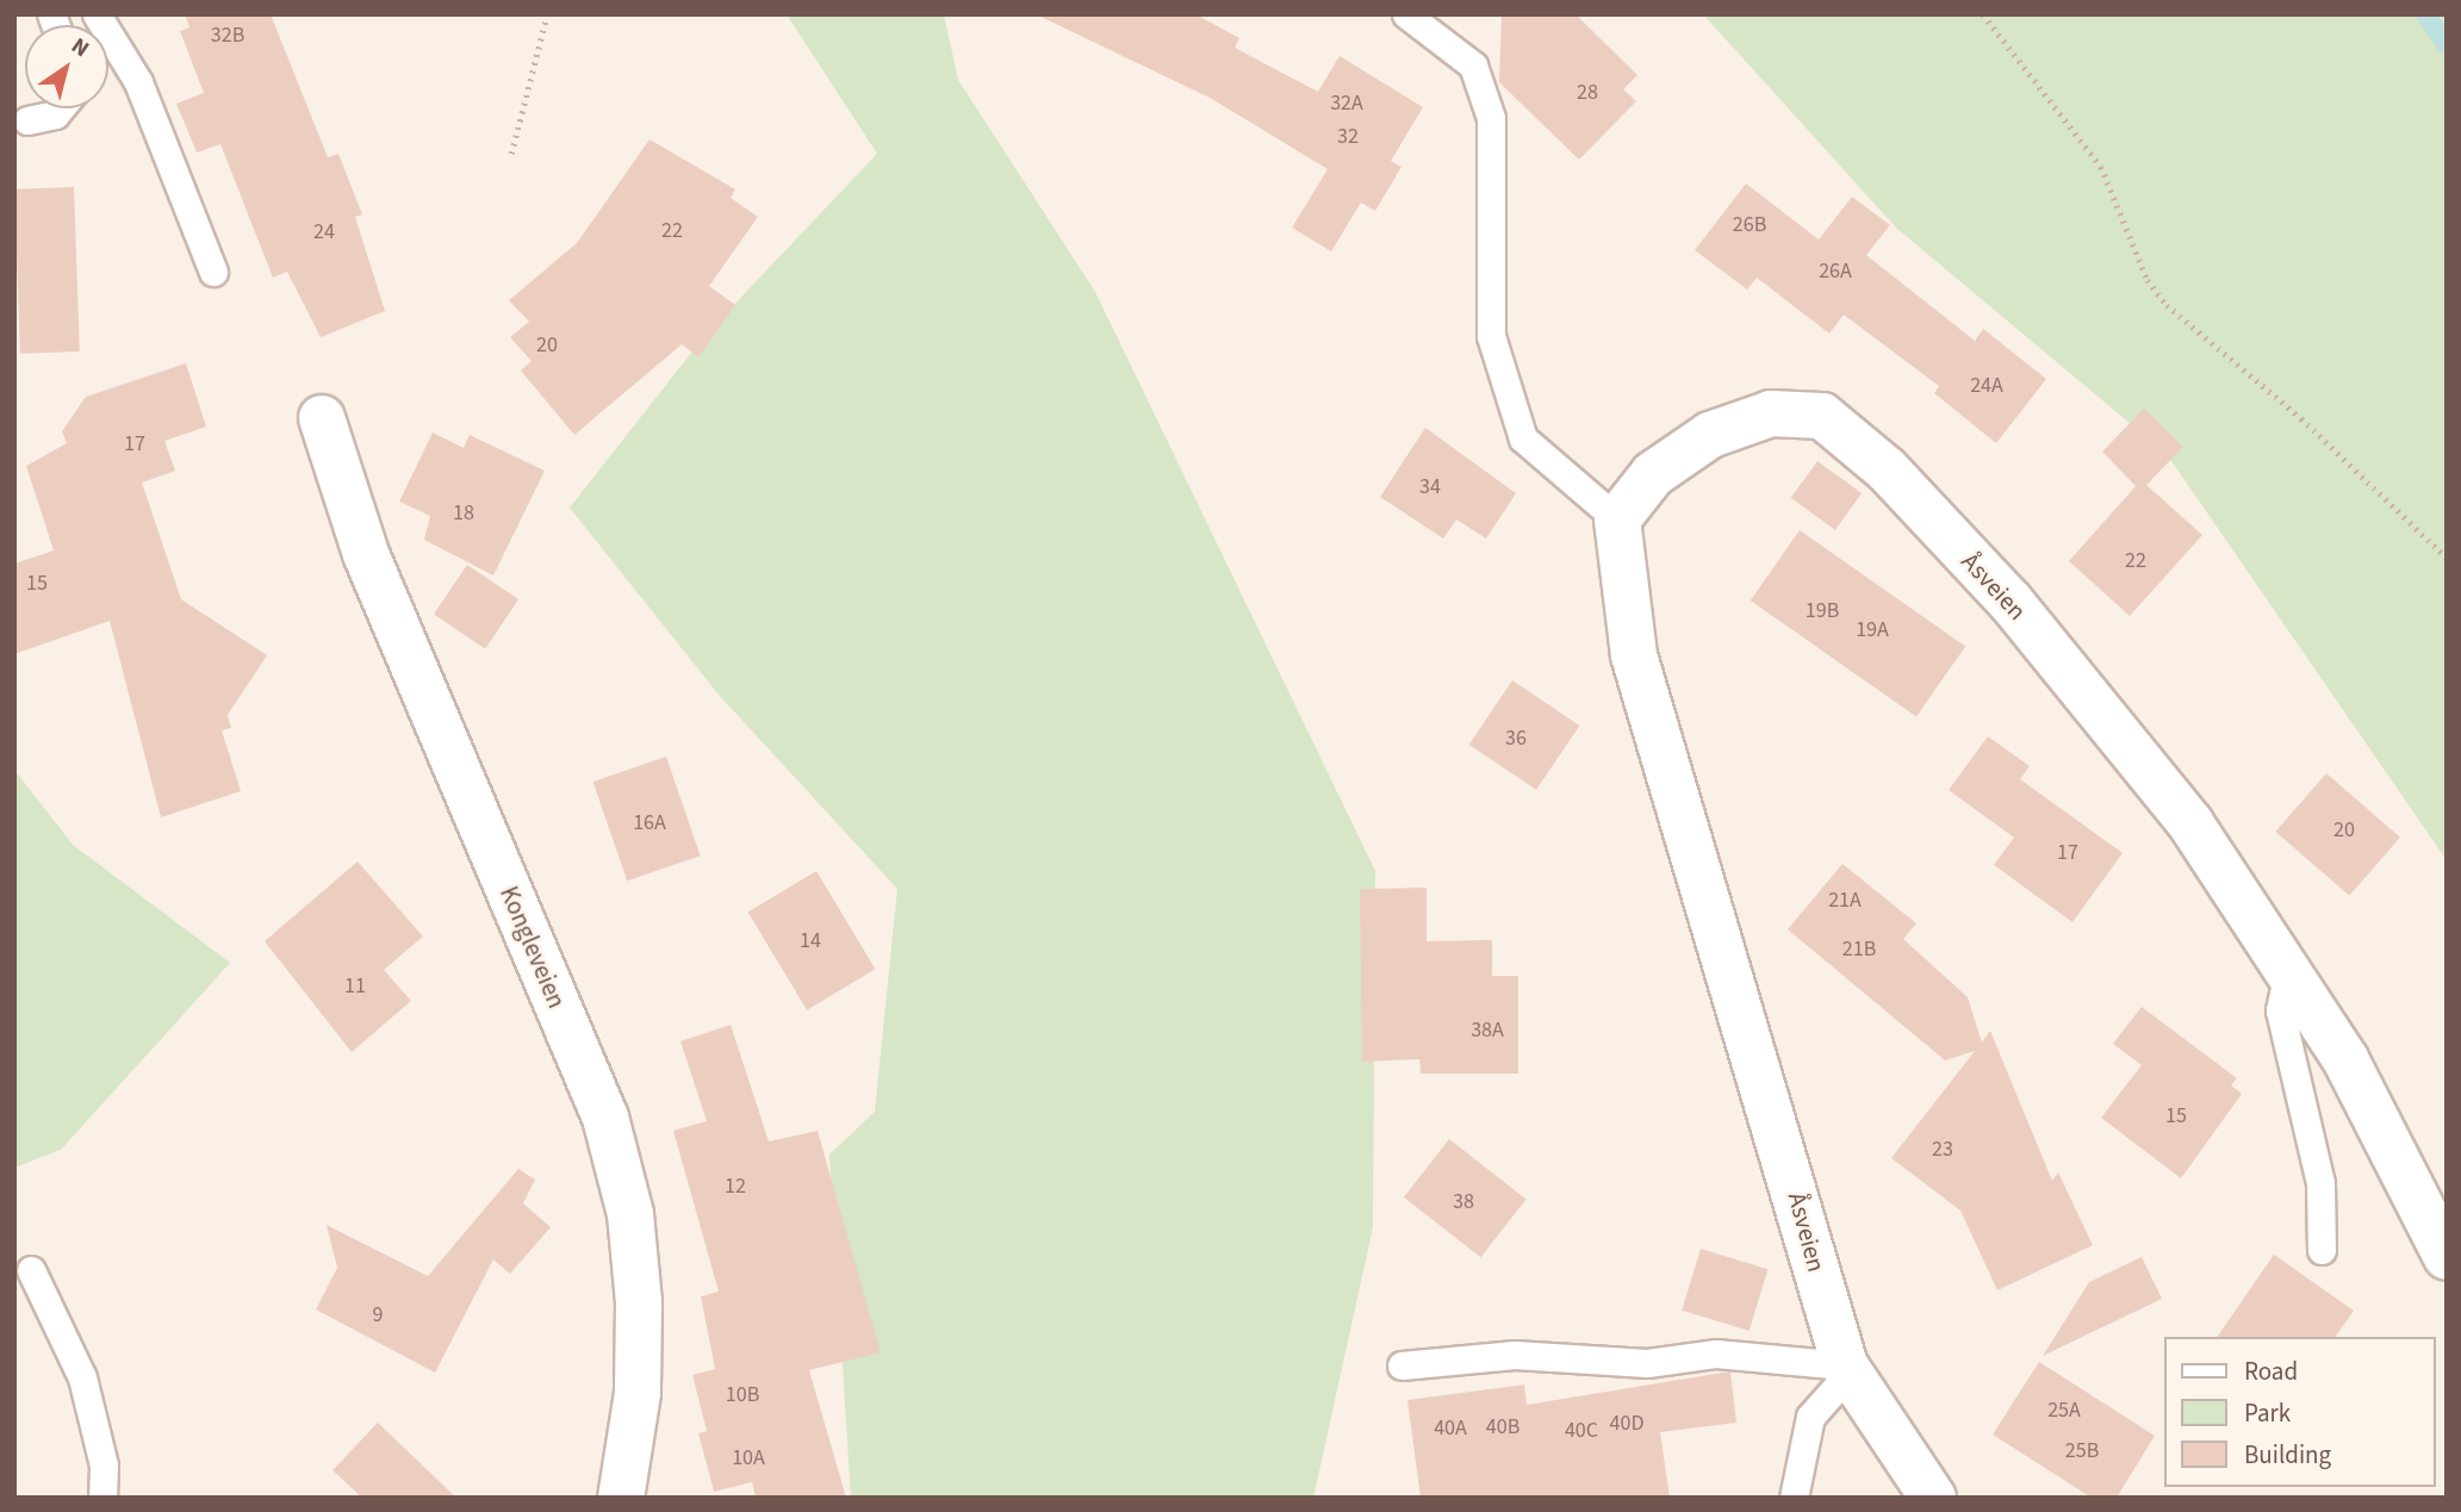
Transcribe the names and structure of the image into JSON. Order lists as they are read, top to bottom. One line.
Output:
{"streets":{"street":["Åsveien","Kongleveien"]},"house_numbers":["32B","28","32A","32","26B","22","24","26A","20","24A","17","34","18","22","15","19B","19A","36","16A","20","17","21A","14","21B","11","38A","15","23","12","38","9","10B","25A","40D","40B","40A","40C","25B","10A"],"legend":["Road","Park","Building"],"north":"top right"}
